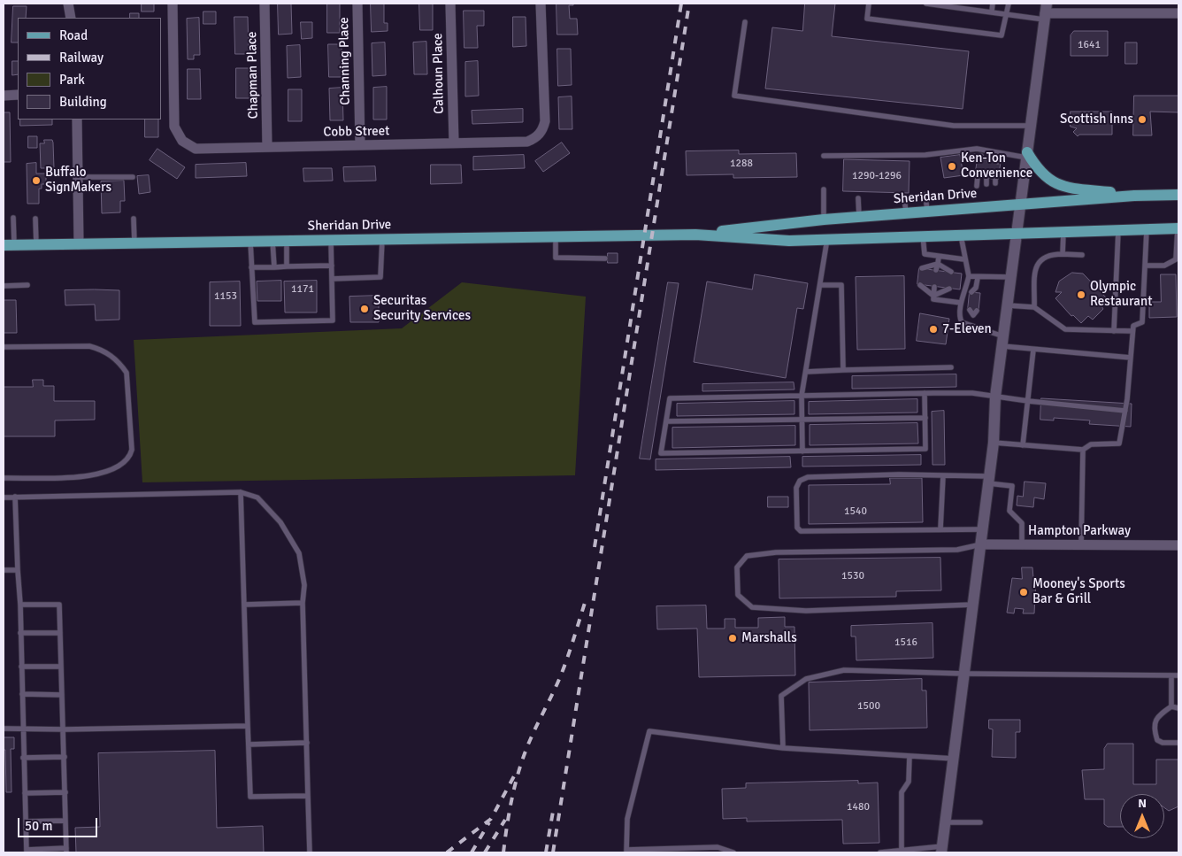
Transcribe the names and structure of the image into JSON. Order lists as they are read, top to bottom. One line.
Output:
{"streets":{"main road":["Sheridan Drive"],"street":["Channing Place","Calhoun Place","Chapman Place","Cobb Street","Hampton Parkway"]},"crossings":[["Channing Place","Cobb Street"],["Calhoun Place","Cobb Street"],["Chapman Place","Cobb Street"]],"places":["Scottish Inns","Ken-Ton Convenience","Buffalo SignMakers","Olympic Restaurant","Securitas Security Services","7-Eleven","Mooney's Sports Bar & Grill","Marshalls"],"house_numbers":["1641","1288","1290-1296","1171","1153","1540","1530","1516","1500","1480"],"legend":["Road","Railway","Park","Building"],"scale_bar":"50 m","north":"top"}
